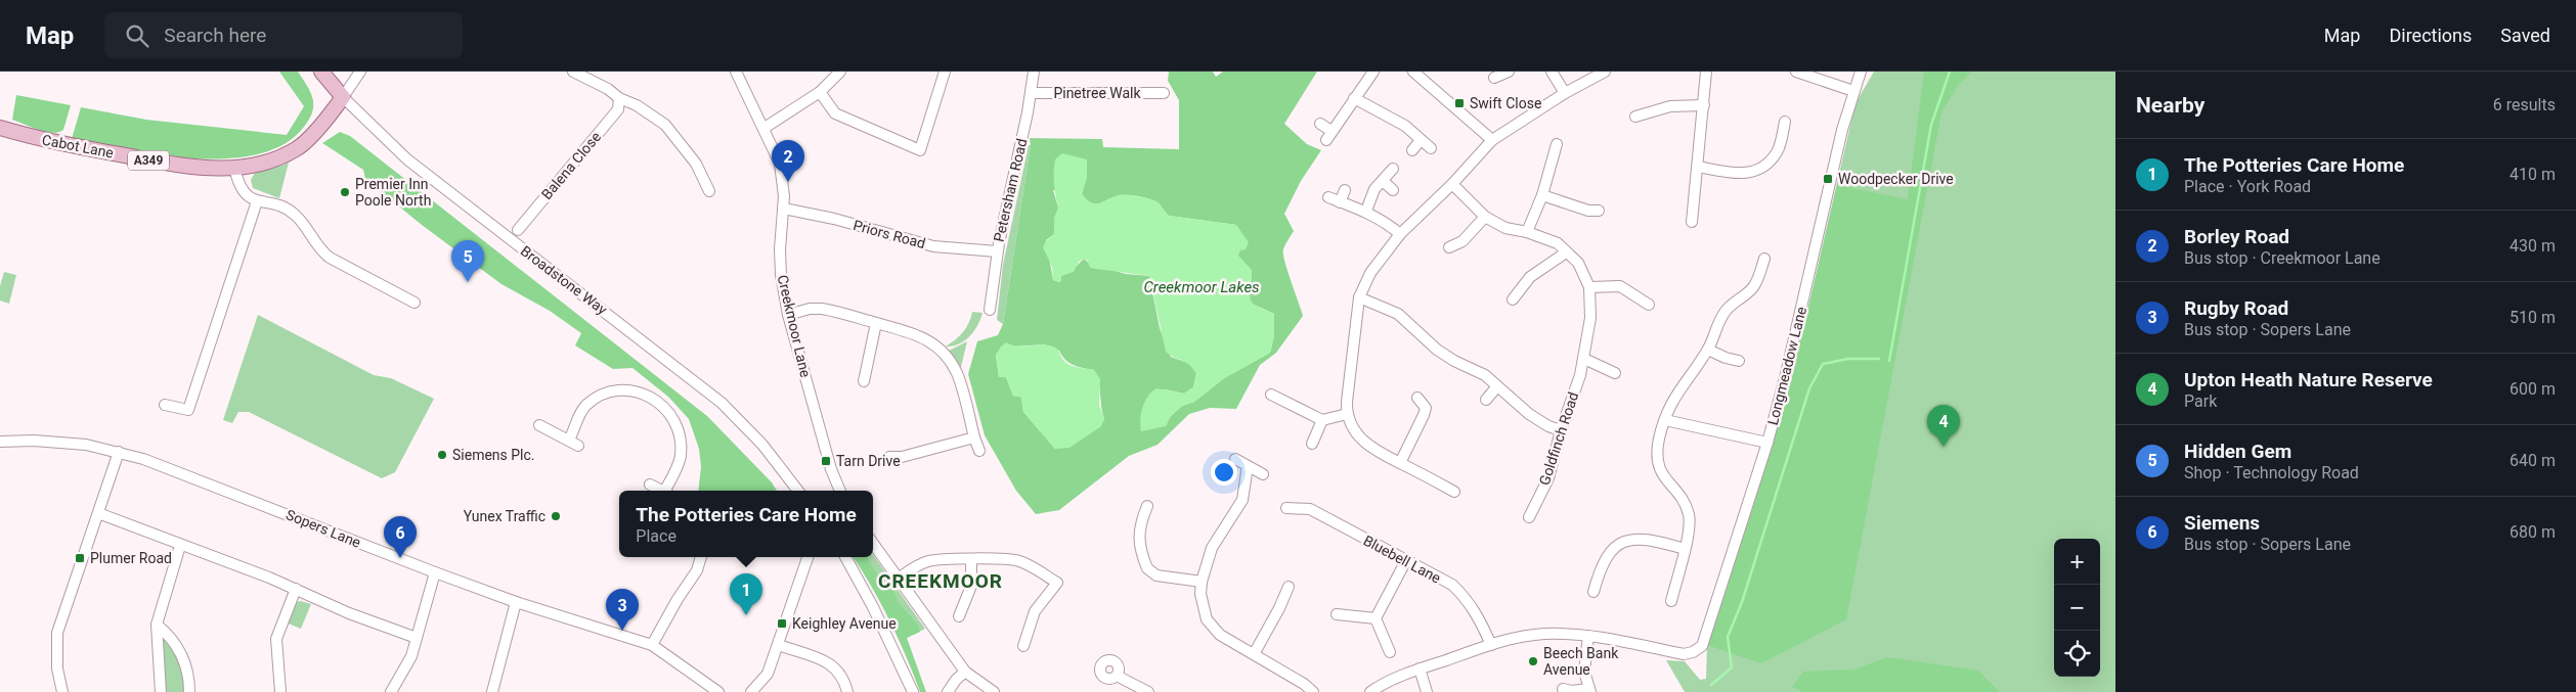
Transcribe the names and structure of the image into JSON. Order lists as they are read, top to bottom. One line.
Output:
{"streets":{"main road":["Cabot Lane","A349","Broadstone Way"],"street":["Pinetree Walk","Balena Close","Petersham Road","Priors Road","Creekmoor Lane","Longmeadow Lane","Goldfinch Road","Sopers Lane","Bluebell Lane"]},"crossings":[["Pinetree Walk","Petersham Road"],["Cabot Lane","Broadstone Way"],["Petersham Road","Priors Road"],["Priors Road","Creekmoor Lane"]],"districts":["CREEKMOOR"],"water":["Creekmoor Lakes"],"places":{"transit":["Swift Close","Woodpecker Drive","Tarn Drive","Plumer Road","Keighley Avenue"],"other":["Premier Inn Poole North","Siemens Plc.","Yunex Traffic","Beech Bank Avenue"]},"page":{"header":"Map","search":"Search here","nav":["Map","Directions","Saved"],"heading":["Nearby","6 results"],"list":[{"mark":"1","name":"The Potteries Care Home","note":"Place · York Road","value":"410 m"},{"mark":"2","name":"Borley Road","note":"Bus stop · Creekmoor Lane","value":"430 m"},{"mark":"3","name":"Rugby Road","note":"Bus stop · Sopers Lane","value":"510 m"},{"mark":"4","name":"Upton Heath Nature Reserve","note":"Park","value":"600 m"},{"mark":"5","name":"Hidden Gem","note":"Shop · Technology Road","value":"640 m"},{"mark":"6","name":"Siemens","note":"Bus stop · Sopers Lane","value":"680 m"}],"pins":["2","5","4","6","1","3"],"popup":["The Potteries Care Home","Place"],"map_buttons":["+","−"]}}
